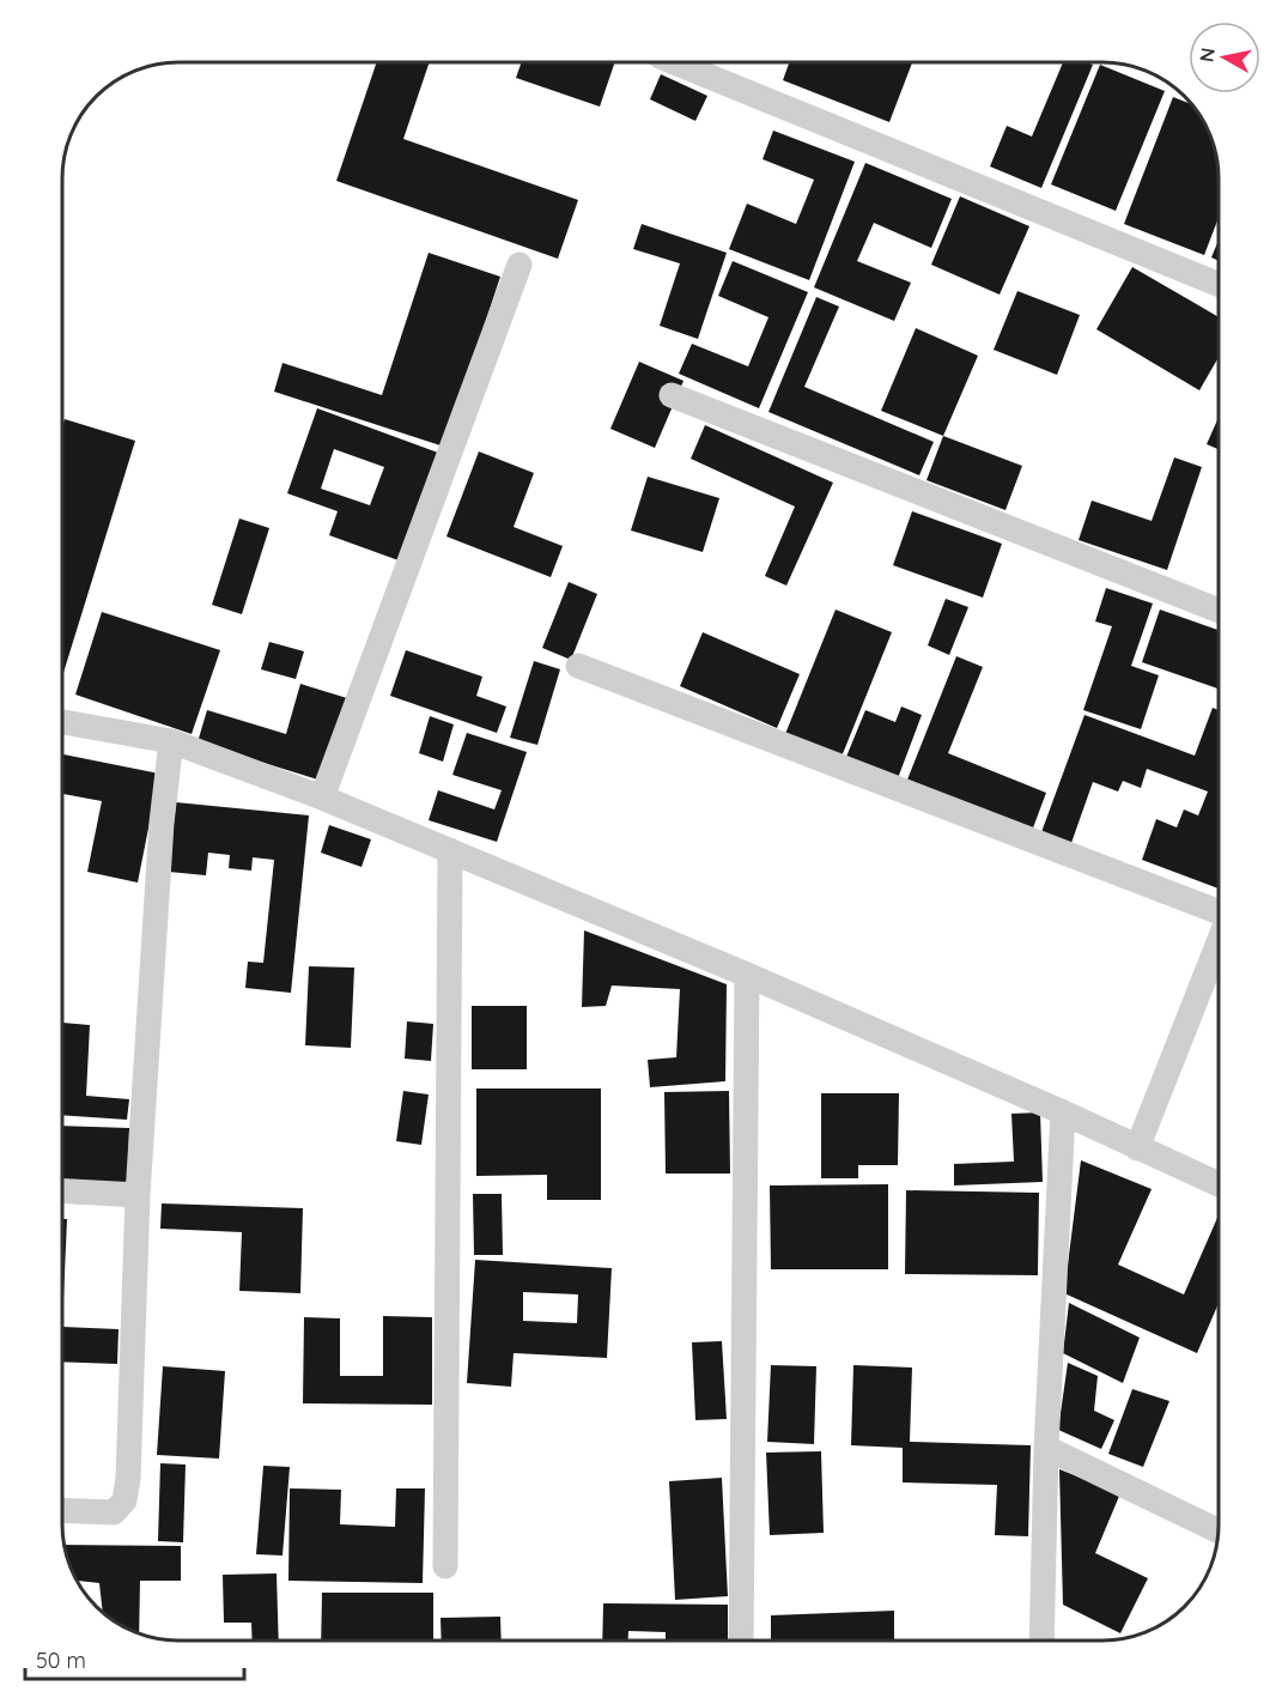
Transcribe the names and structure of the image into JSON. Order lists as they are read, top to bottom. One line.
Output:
{"scale_bar":"50 m","north":"left"}
